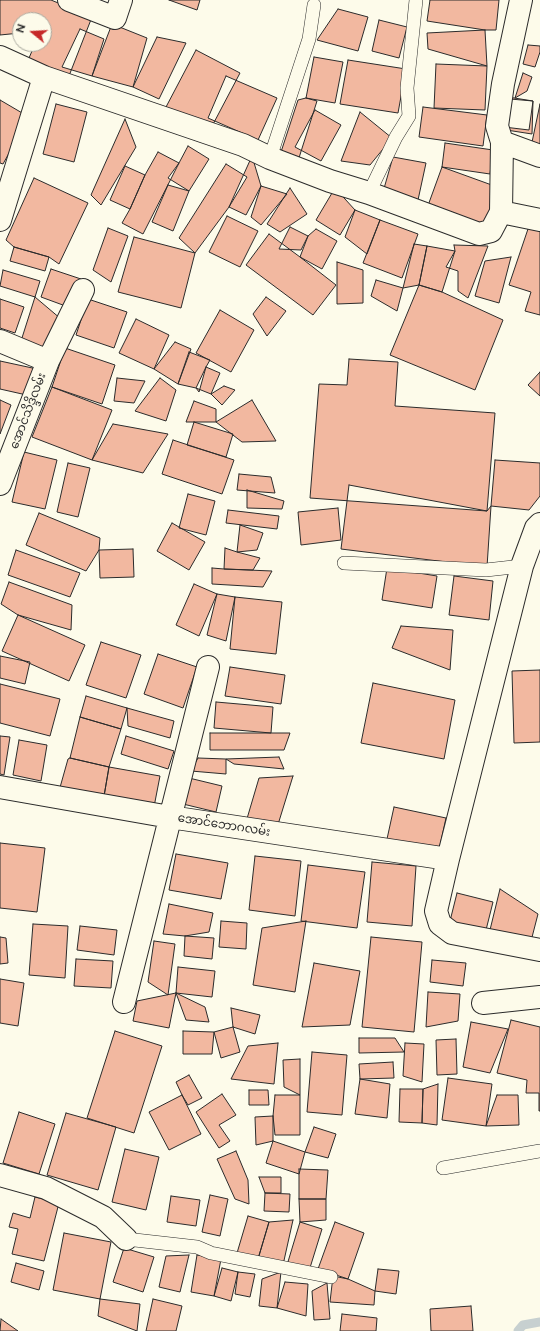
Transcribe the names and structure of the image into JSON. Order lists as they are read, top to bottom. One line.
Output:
{"streets":{"street":["အောင်သိဒ္ဒိလမ်း","အောင်ဘောဂလမ်း"]},"north":"left"}
